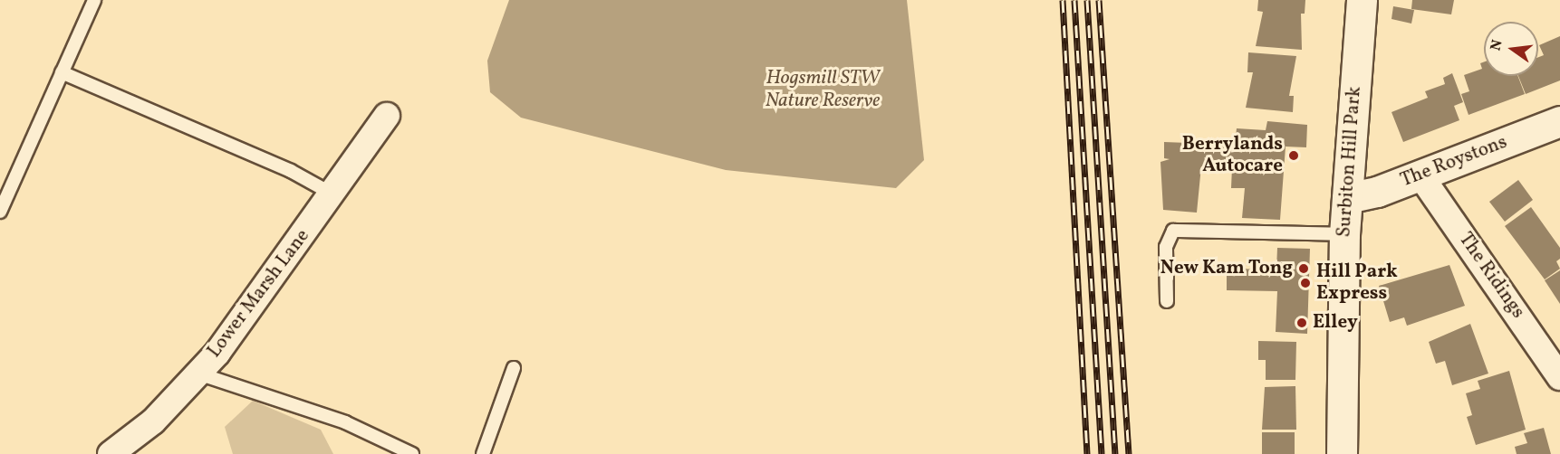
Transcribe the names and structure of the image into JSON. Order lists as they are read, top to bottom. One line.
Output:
{"streets":{"street":["Surbiton Hill Park","The Roystons","The Ridings","Lower Marsh Lane"]},"crossings":[["Surbiton Hill Park","The Roystons"],["The Roystons","The Ridings"]],"water":["Hogsmill STW Nature Reserve"],"places":["Berrylands Autocare","New Kam Tong","Hill Park Express","Elley"],"north":"left"}
